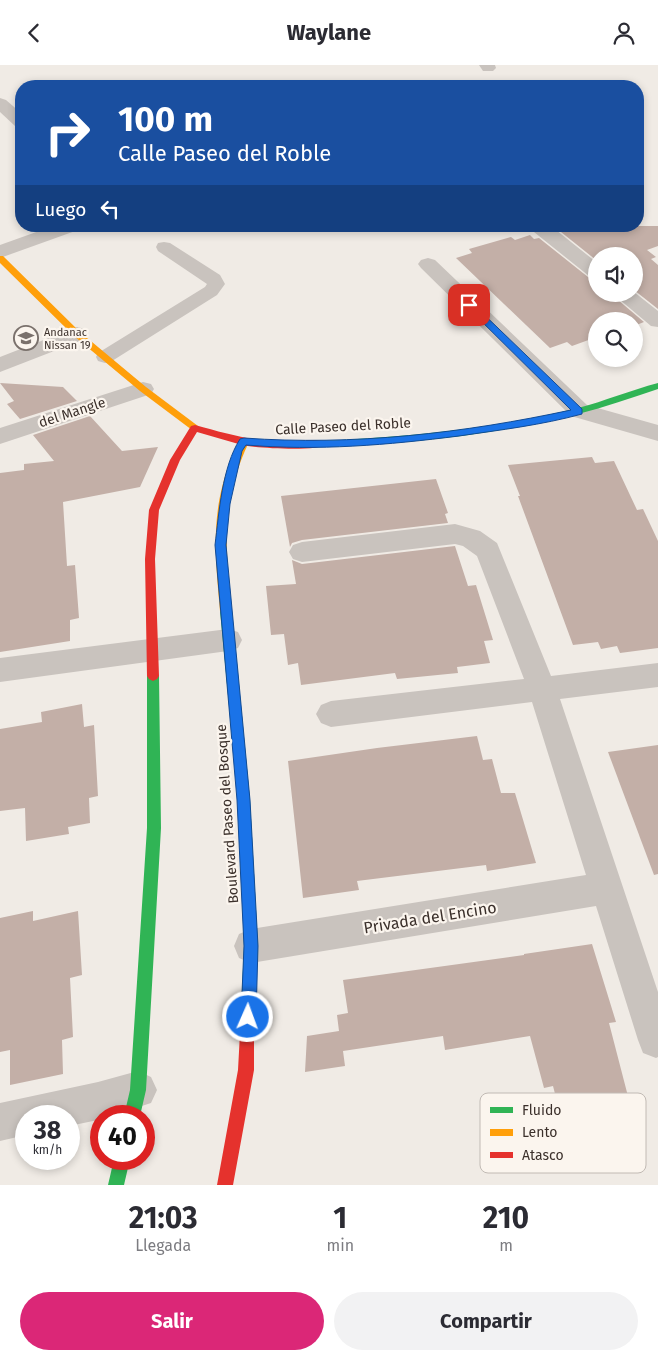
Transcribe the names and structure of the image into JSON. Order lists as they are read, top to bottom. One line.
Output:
{"streets":{"street":["del Mangle","Calle Paseo del Roble","Boulevard Paseo del Bosque","Privada del Encino"]},"crossings":[["del Mangle","Calle Paseo del Roble"],["Calle Paseo del Roble","Boulevard Paseo del Bosque"],["Boulevard Paseo del Bosque","Privada del Encino"]],"places":{"school or university":["Andanac Nissan 19"]},"legend":["Fluido","Lento","Atasco"],"page":{"header":"Waylane","turn":["100 m","Calle Paseo del Roble"],"then":"Luego","speed":"38 km/h","limit":"40","eta":["21:03","Llegada","1","min","210","m"],"buttons":["Salir","Compartir"]}}
